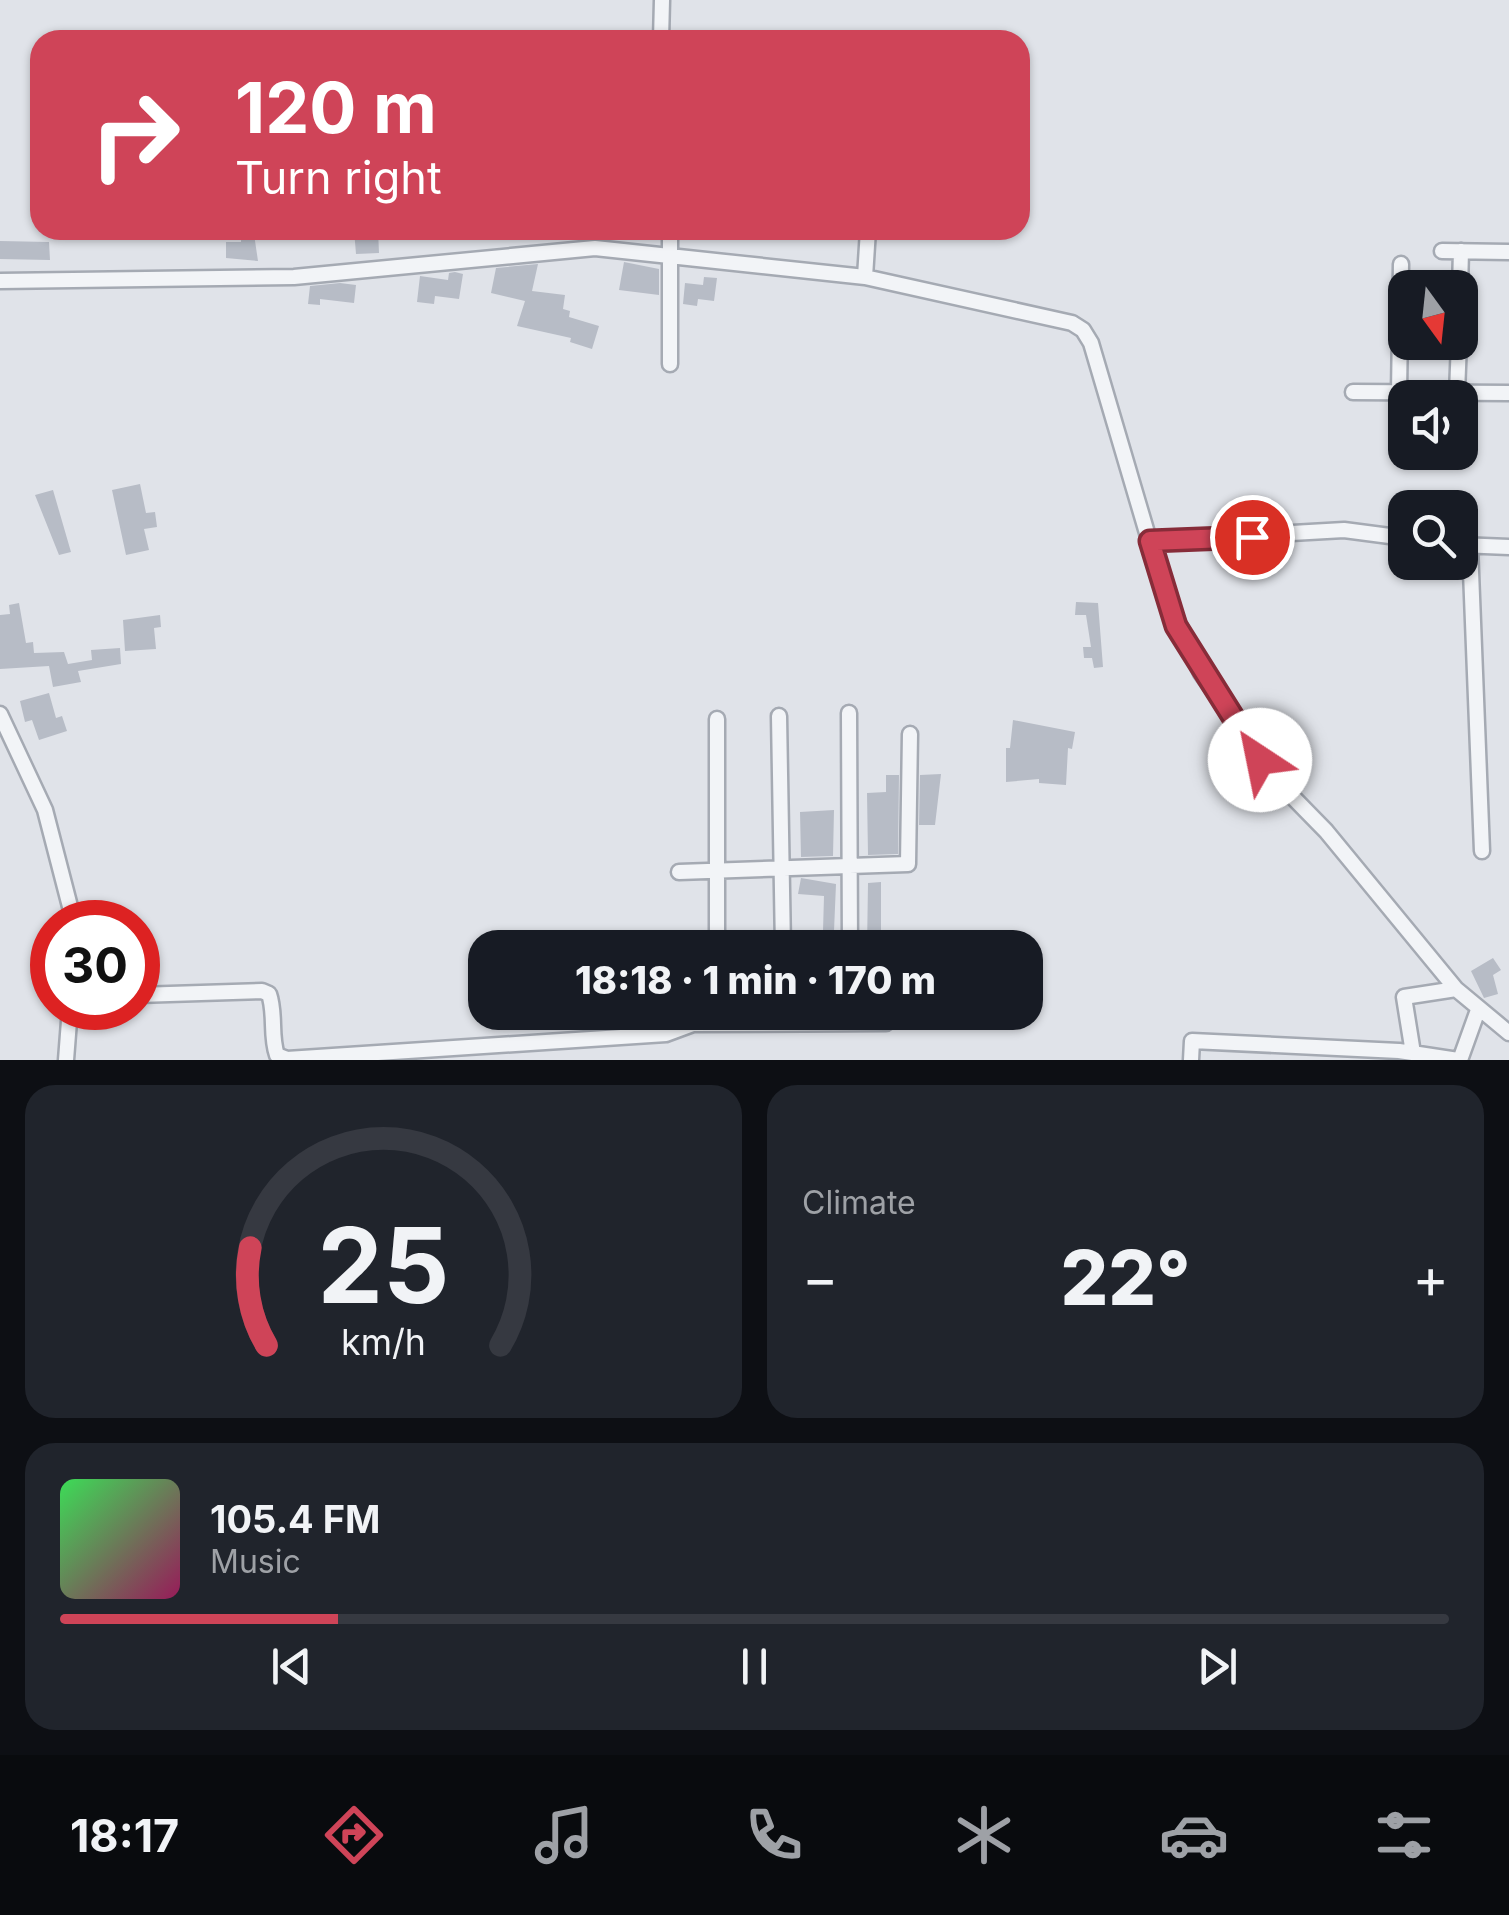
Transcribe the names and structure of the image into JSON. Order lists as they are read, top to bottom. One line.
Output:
{"north":"bottom","page":{"turn":["120 m","Turn right"],"limit":"30","trip":"18:18 · 1 min · 170 m","tile":"Climate","heat":["−","22°","+"],"song":["105.4 FM","Music"],"tabs":"18:17","gauge":["25","km/h"]}}
